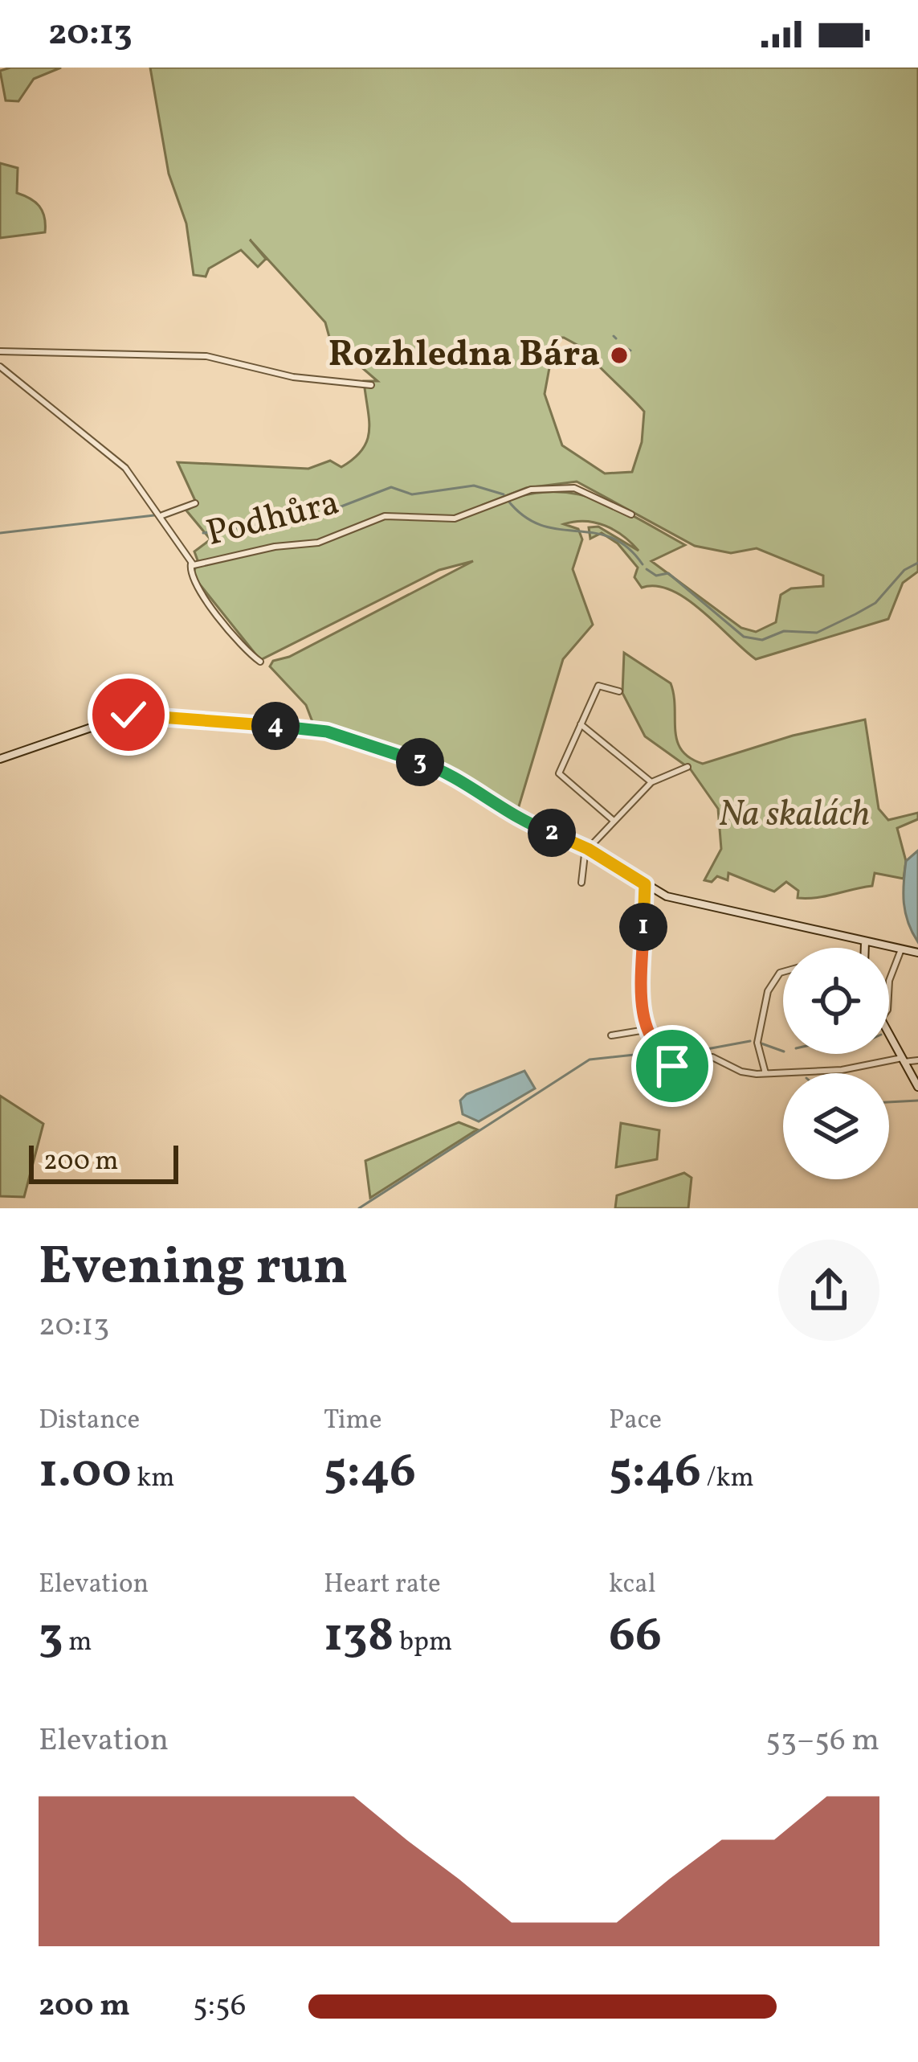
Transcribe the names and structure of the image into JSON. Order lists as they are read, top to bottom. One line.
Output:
{"streets":{"street":["Podhůra"]},"parks":["Na skalách"],"places":["Rozhledna Bára"],"scale_bar":"200 m","page":{"status":"20:13","pins":["4","3","2","1"],"scale":"200 m","heading":["Evening run","20:13"],"stats":[["Distance","1.00 km"],["Time","5:46"],["Pace","5:46 /km"],["Elevation","3 m"],["Heart rate","138 bpm"],["kcal","66"]],"chart":["Elevation","53–56 m"],"list":[{"name":"200 m","note":"5:56"}]}}
